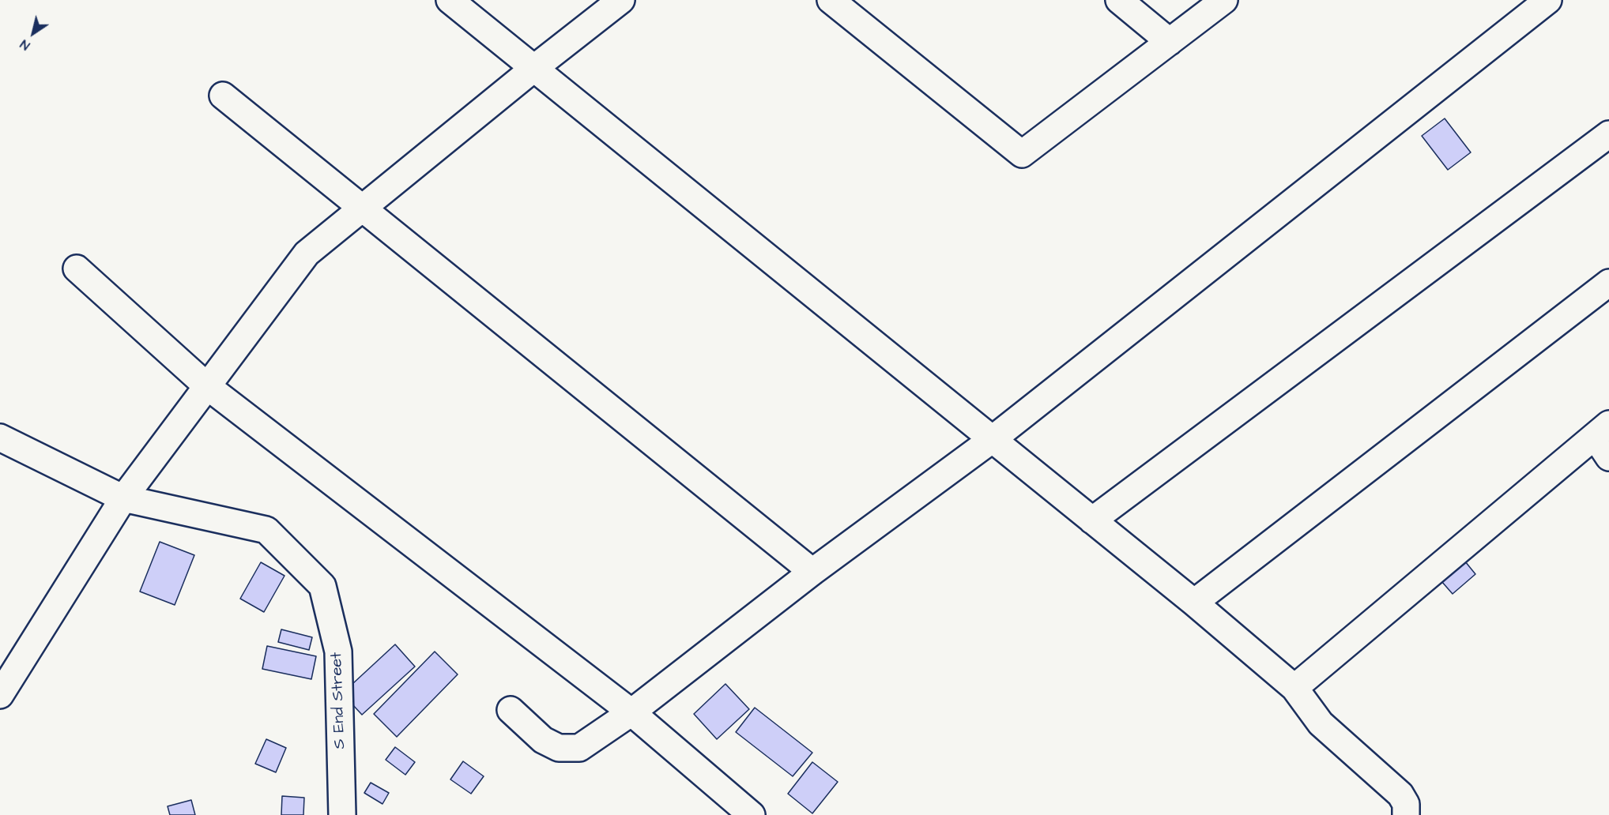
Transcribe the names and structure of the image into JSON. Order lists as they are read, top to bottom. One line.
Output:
{"streets":{"street":["S End Street"]},"north":"bottom left"}
